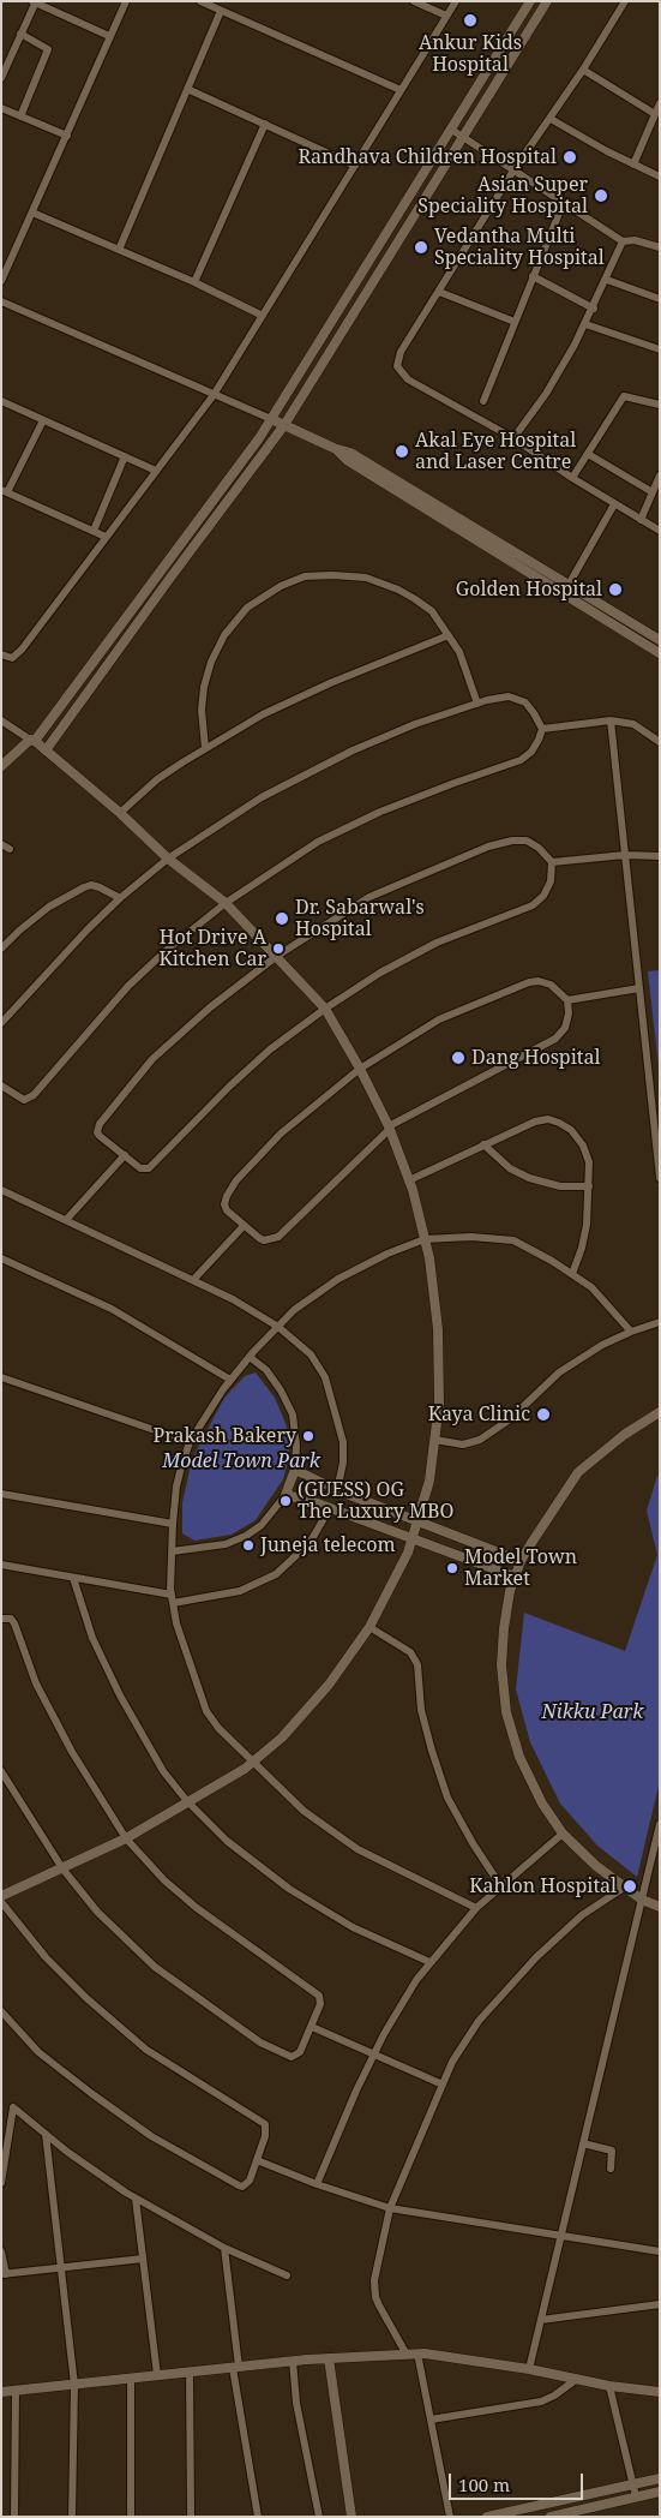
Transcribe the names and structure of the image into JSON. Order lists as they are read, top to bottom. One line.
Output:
{"parks":["Model Town Park","Nikku Park"],"places":["Ankur Kids Hospital","Randhava Children Hospital","Asian Super Speciality Hospital","Vedantha Multi Speciality Hospital","Akal Eye Hospital and Laser Centre","Golden Hospital","Dr. Sabarwal's Hospital","Hot Drive A Kitchen Car","Dang Hospital","Kaya Clinic","Prakash Bakery","(GUESS) OG The Luxury MBO","Juneja telecom","Model Town Market","Kahlon Hospital"],"scale_bar":"100 m"}
